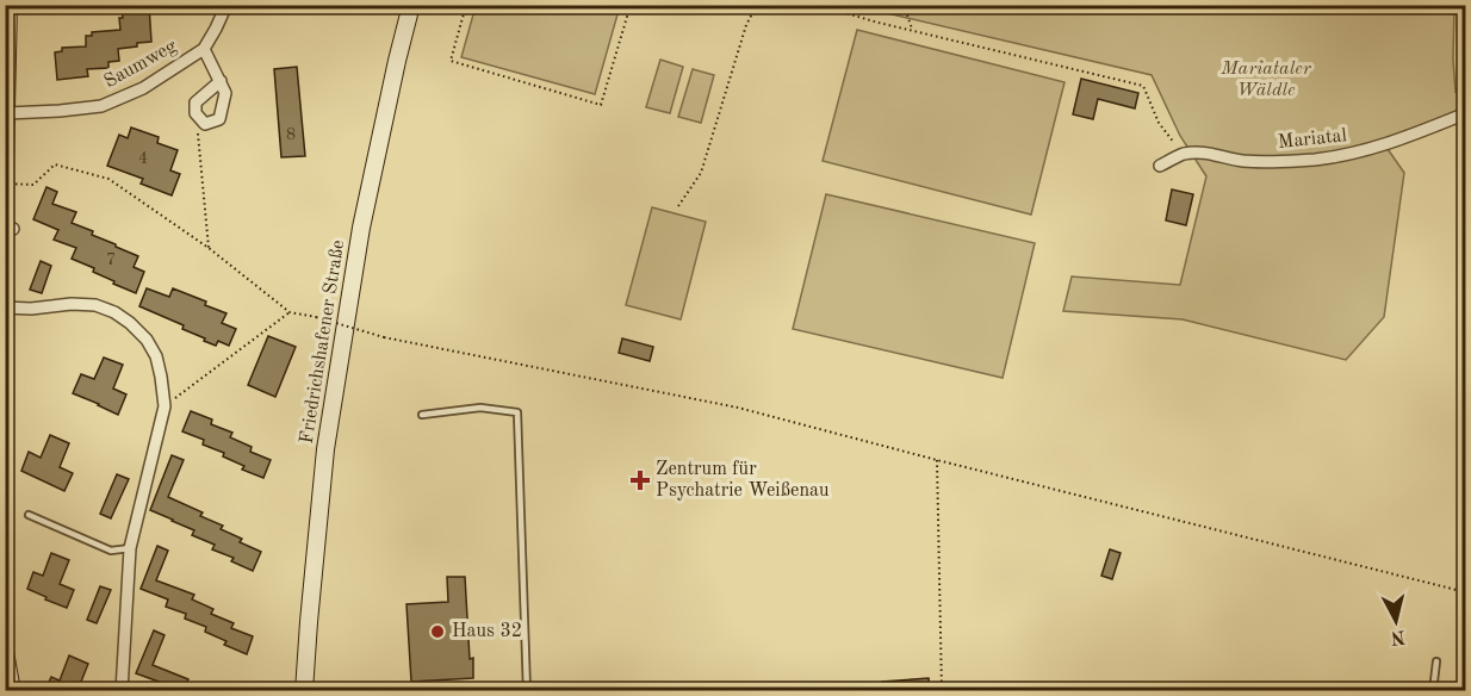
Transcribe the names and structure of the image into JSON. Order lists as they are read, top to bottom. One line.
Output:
{"streets":{"main road":["Friedrichshafener Straße"],"street":["Saumweg","Mariatal"]},"parks":["Mariataler Wäldle"],"places":{"health":["Zentrum für Psychatrie Weißenau"],"other":["Haus 32"]},"house_numbers":["8","4","7"],"north":"bottom"}
